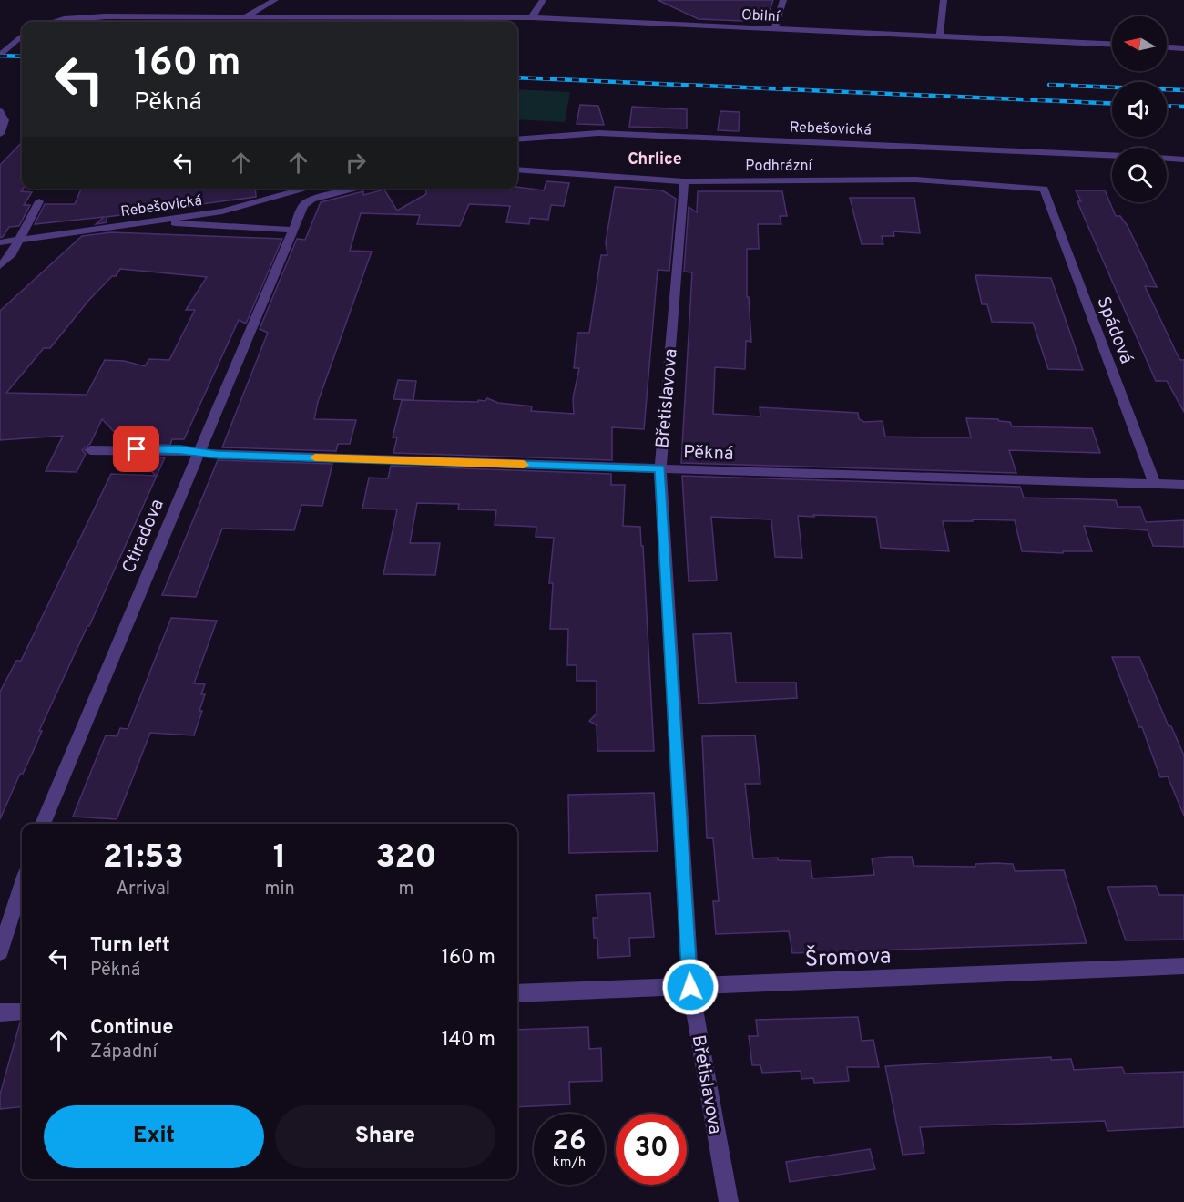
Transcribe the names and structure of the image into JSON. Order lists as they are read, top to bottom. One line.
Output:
{"streets":{"street":["Obilní","Rebešovická","Podhrázní","Spádová","Břetislavova","Pěkná","Ctiradova","Šromova"]},"crossings":[["Podhrázní","Spádová"],["Podhrázní","Břetislavova"],["Spádová","Pěkná"],["Břetislavova","Pěkná"],["Břetislavova","Šromova"],["Pěkná","Ctiradova"]],"districts":["Chrlice"],"north":"left","page":{"turn":["160 m","Pěkná"],"eta":["21:53","Arrival","1","min","320","m"],"list":[{"name":"Turn left","note":"Pěkná","value":"160 m"},{"name":"Continue","note":"Západní","value":"140 m"}],"buttons":["Exit","Share"],"speed":"26 km/h","limit":"30"}}
